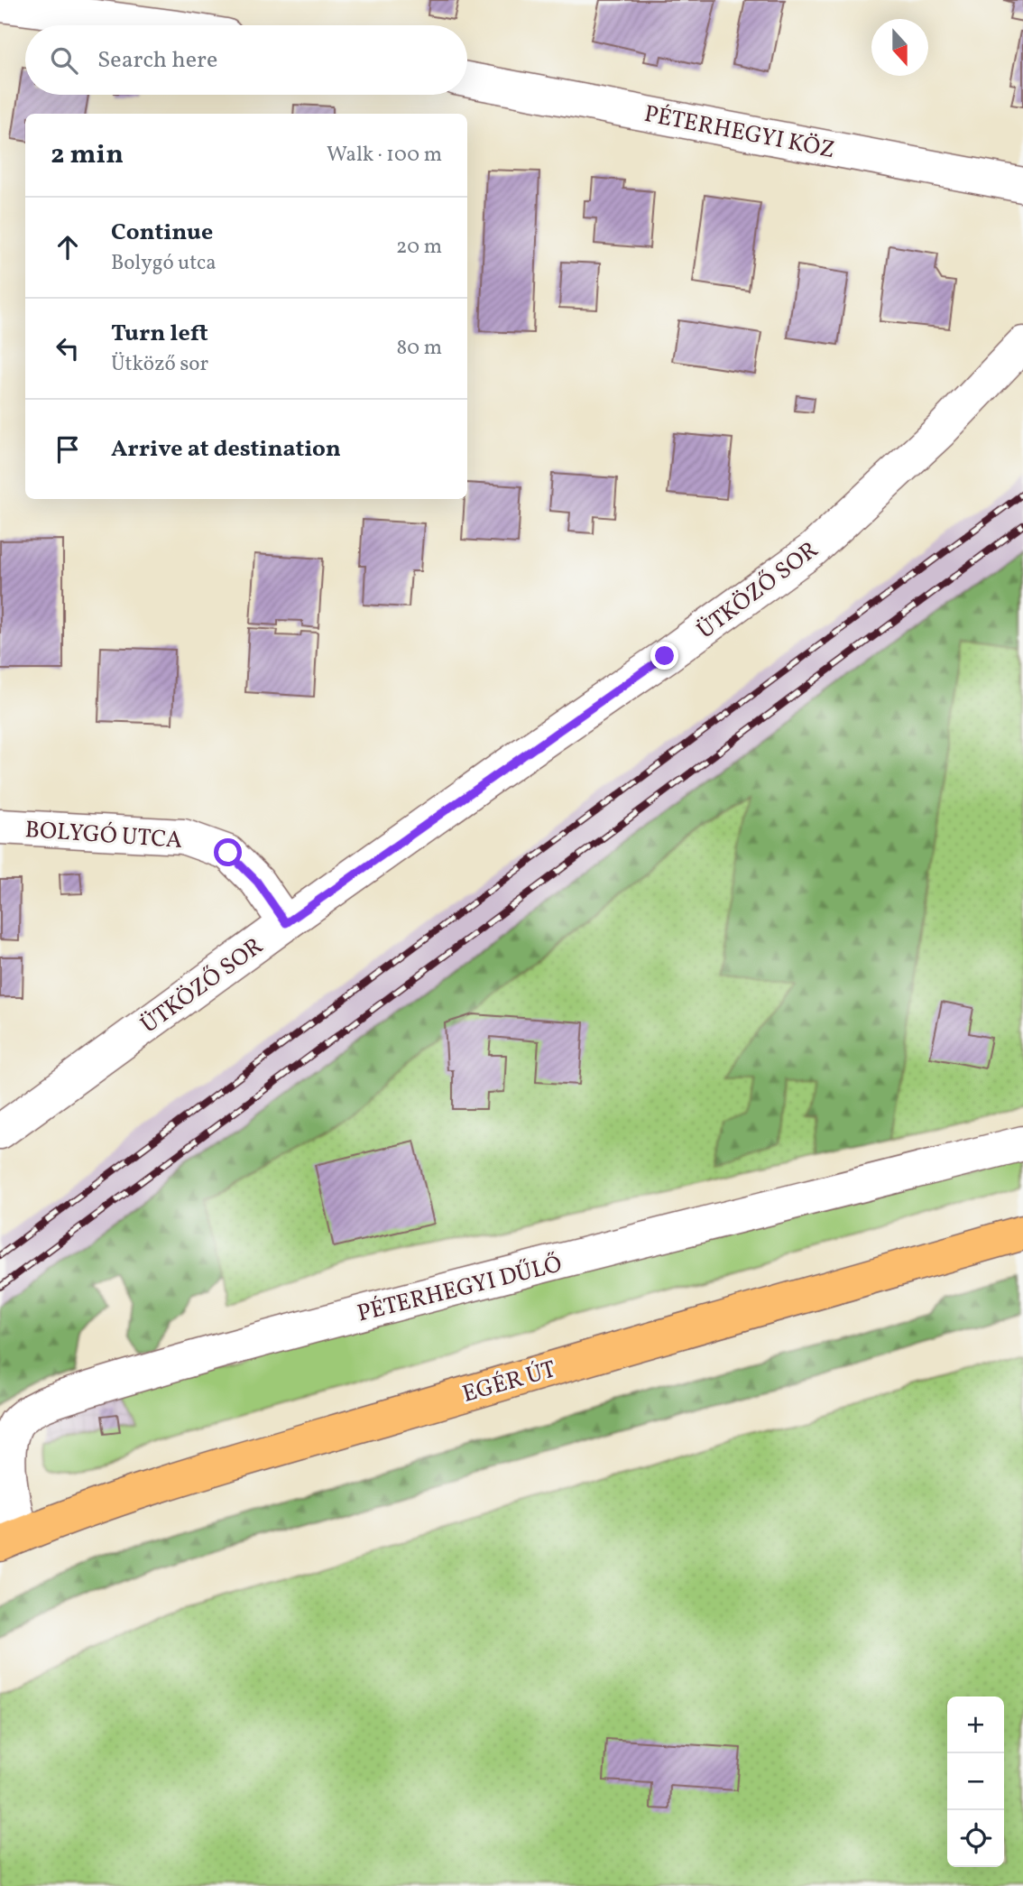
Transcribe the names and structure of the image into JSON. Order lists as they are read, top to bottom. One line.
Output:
{"streets":{"main road":["EGÉR ÚT"],"street":["PÉTERHEGYI KÖZ","ÜTKÖZŐ SOR","BOLYGÓ UTCA","PÉTERHEGYI DŰLŐ"]},"crossings":[["ÜTKÖZŐ SOR","BOLYGÓ UTCA"],["PÉTERHEGYI DŰLŐ","EGÉR ÚT"]],"north":"bottom","page":{"search":"Search here","heading":["2 min","Walk · 100 m"],"list":[["Continue","Bolygó utca","20 m"],["Turn left","Ütköző sor","80 m"],"Arrive at destination"],"map_buttons":["+","−"]}}
